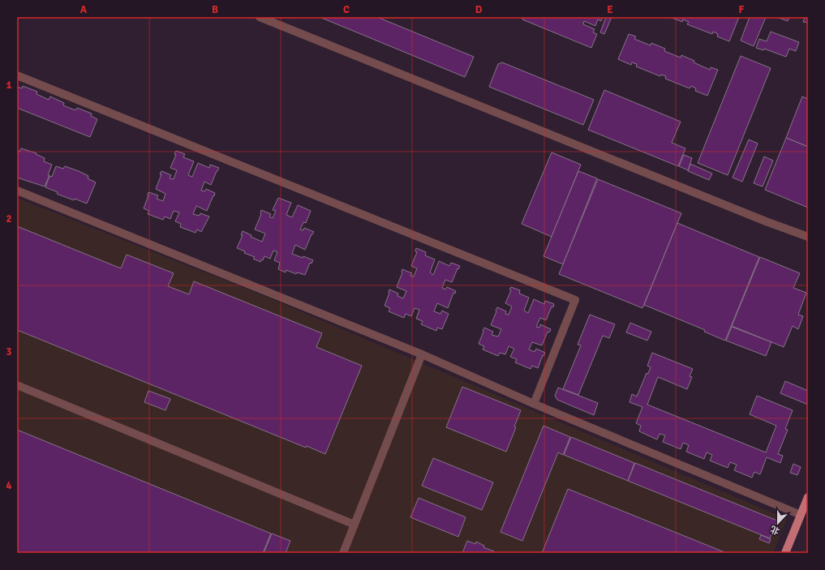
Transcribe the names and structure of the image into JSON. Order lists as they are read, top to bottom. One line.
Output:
{"north":"bottom","grid":{"columns":["A","B","C","D","E","F"],"rows":["1","2","3","4"]}}
